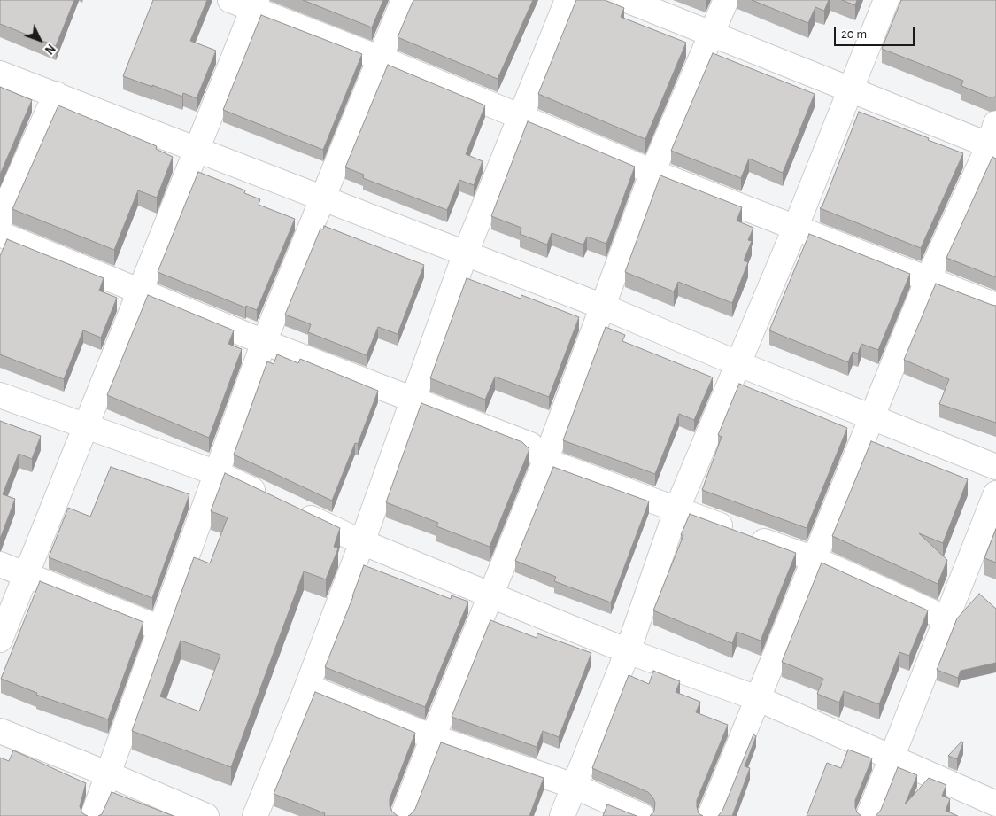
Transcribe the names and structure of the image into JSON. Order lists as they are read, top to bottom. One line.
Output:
{"scale_bar":"20 m","north":"bottom right"}
